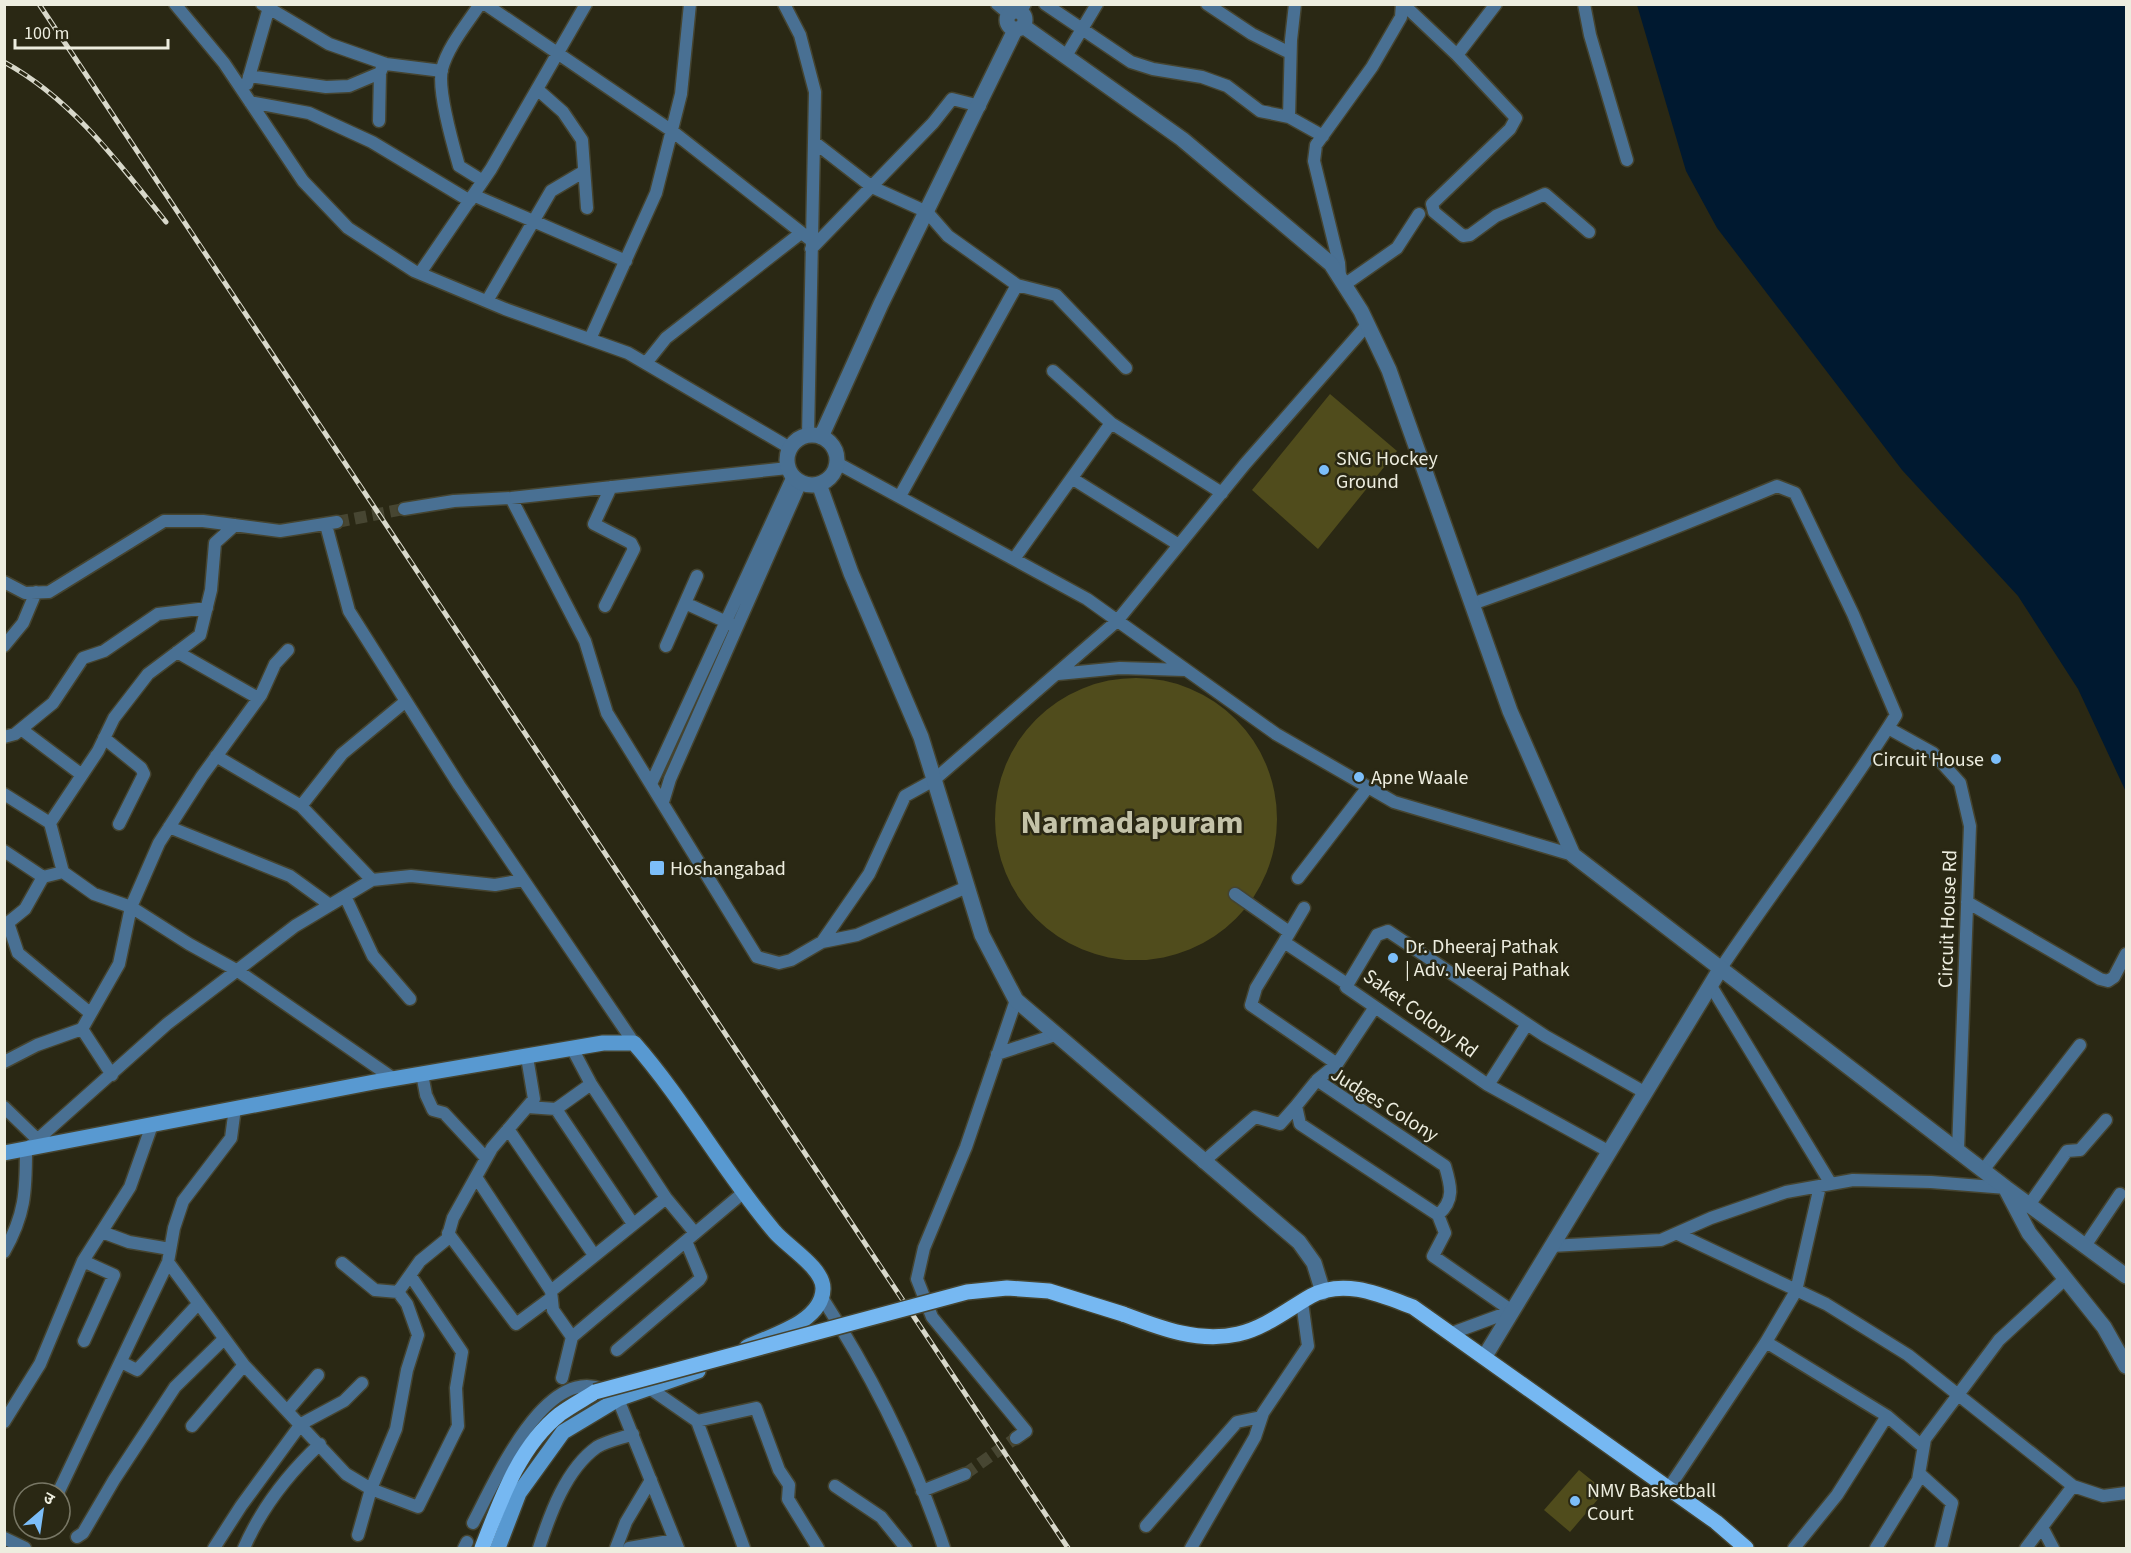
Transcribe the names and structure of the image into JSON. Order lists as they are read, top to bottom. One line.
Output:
{"streets":{"street":["Circuit House Rd","Saket Colony Rd","Judges Colony"]},"districts":["Narmadapuram"],"places":{"other":["SNG Hockey Ground","Circuit House","Apne Waale","Dr. Dheeraj Pathak | Adv. Neeraj Pathak","NMV Basketball Court"],"transit":["Hoshangabad"]},"scale_bar":"100 m","north":"top right"}
